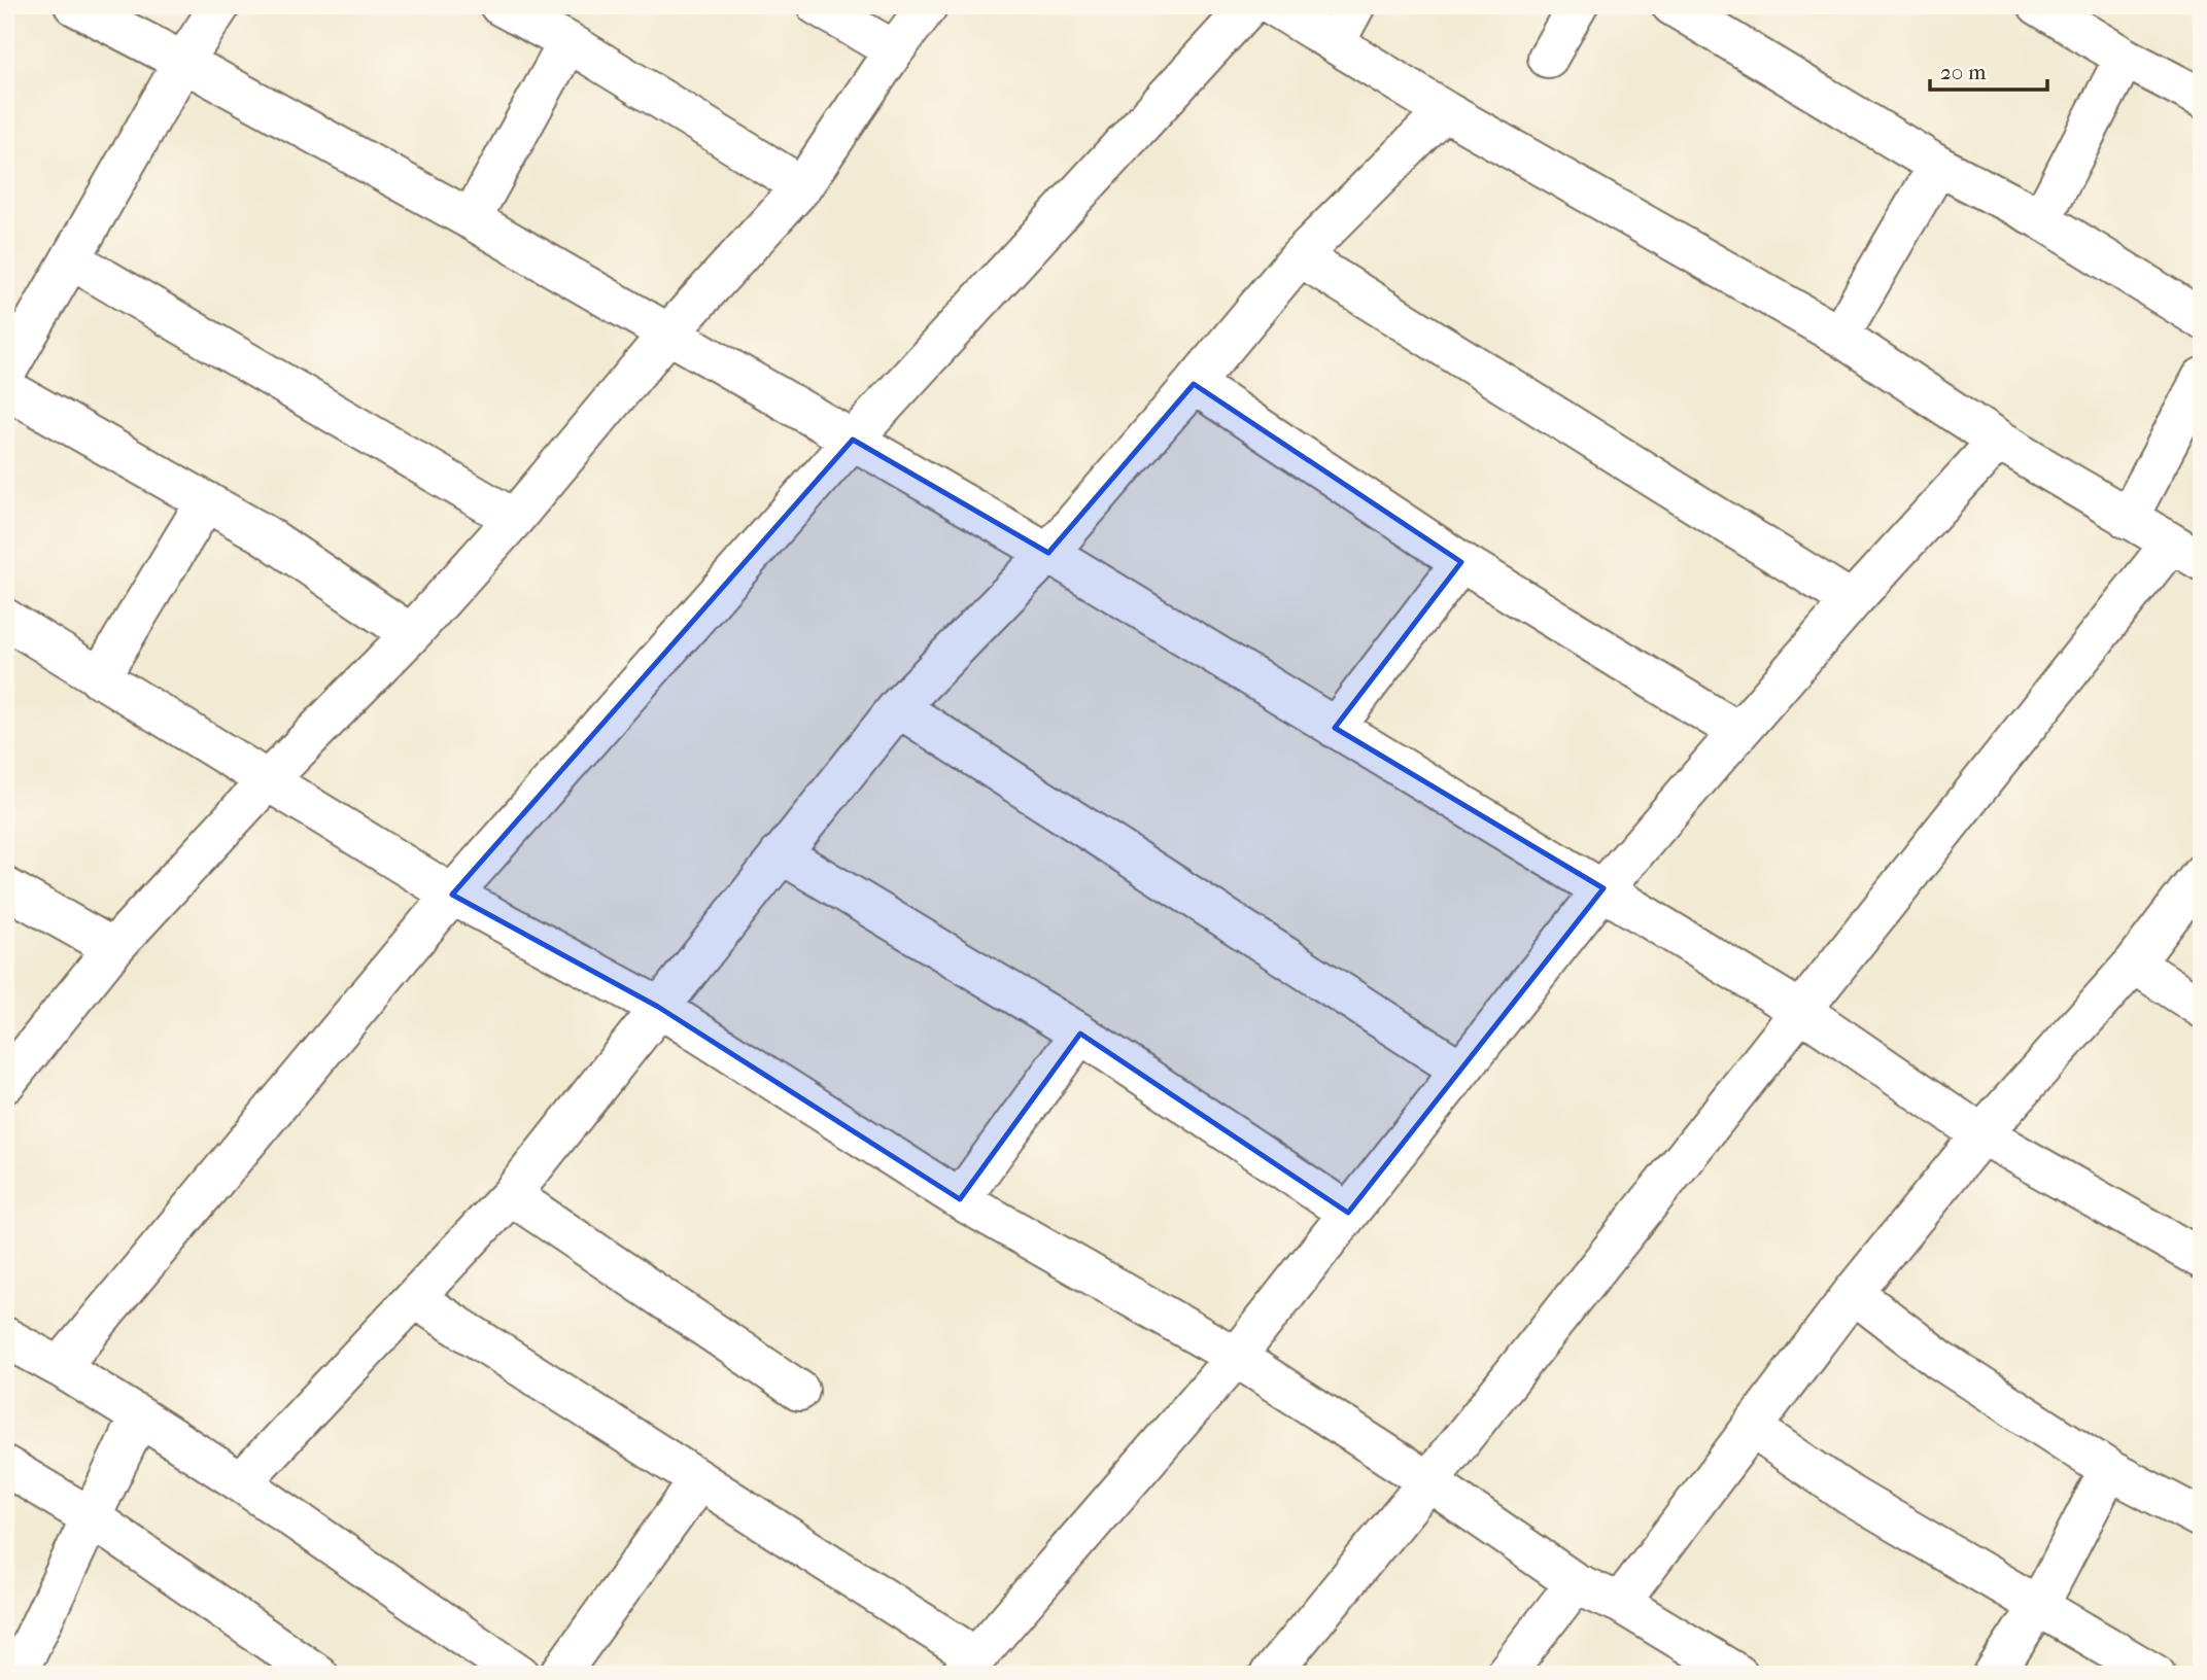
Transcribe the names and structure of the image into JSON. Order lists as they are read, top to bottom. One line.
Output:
{"scale_bar":"20 m"}
